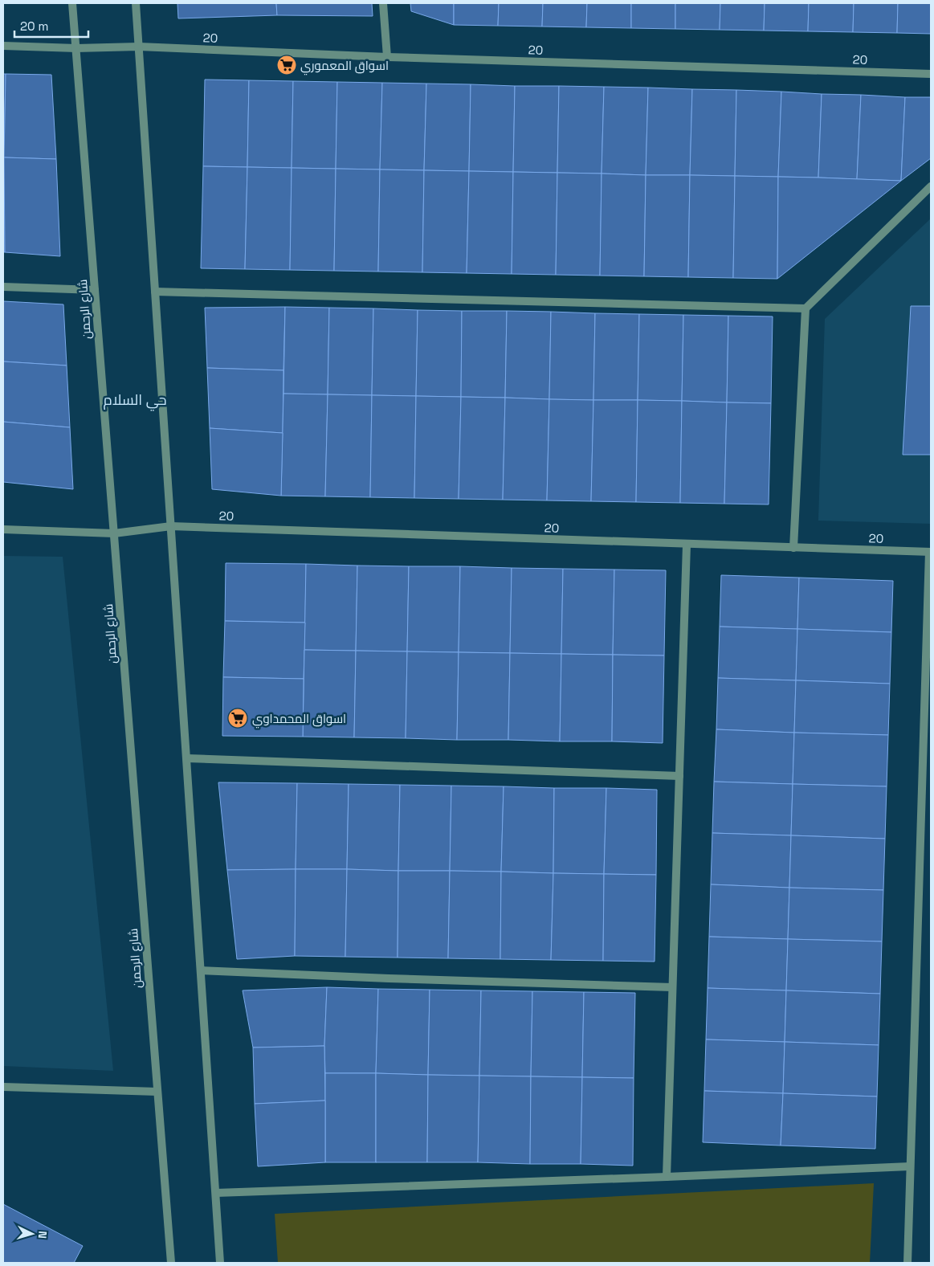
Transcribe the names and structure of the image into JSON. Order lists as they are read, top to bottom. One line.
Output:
{"streets":{"street":["20","شارع الرحمن"]},"crossings":[["20","شارع الرحمن"]],"districts":["حي السلام"],"places":{"supermarket":["اسواق المعموري","اسواق المحمداوي"]},"scale_bar":"20 m","north":"right"}
